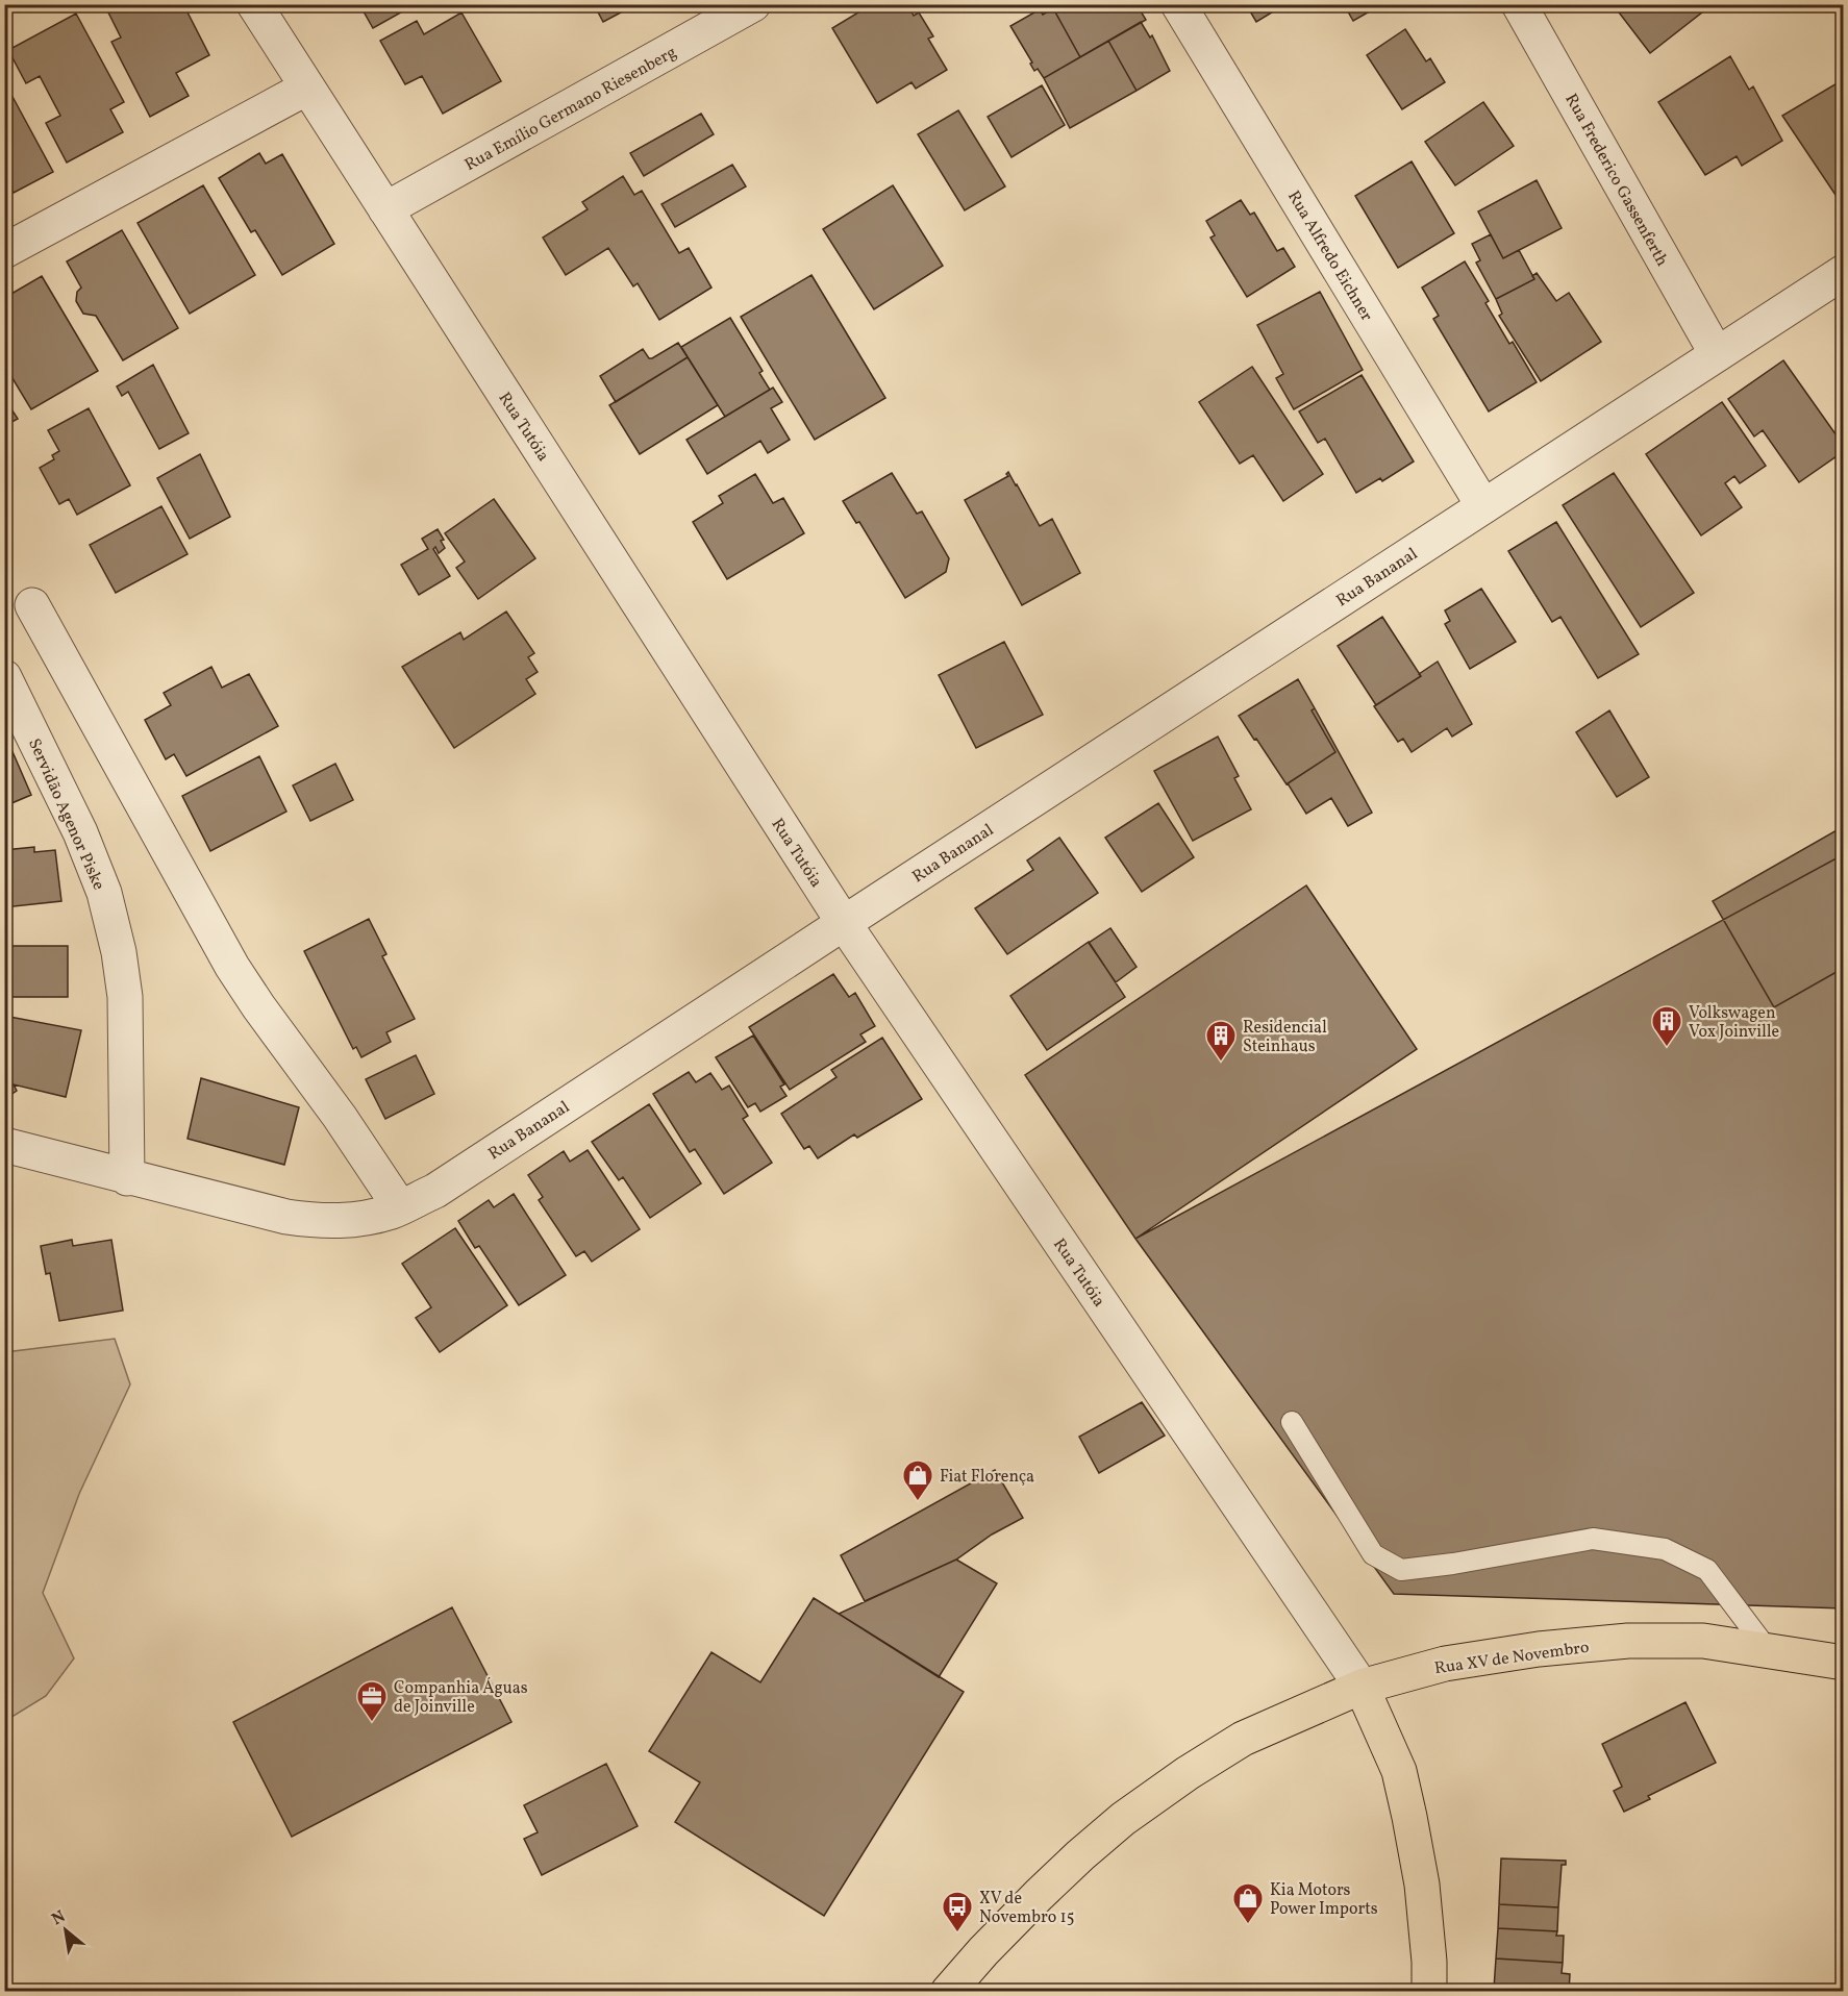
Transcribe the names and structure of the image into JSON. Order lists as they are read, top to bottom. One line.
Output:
{"streets":{"main road":["Rua XV de Novembro"],"street":["Rua Emílio Germano Riesenberg","Rua Frederico Gassenferth","Rua Alfredo Eichner","Rua Tutóia","Rua Bananal","Servidão Agenor Piske"]},"crossings":[["Rua Emílio Germano Riesenberg","Rua Tutóia"],["Rua Frederico Gassenferth","Rua Bananal"],["Rua Alfredo Eichner","Rua Bananal"],["Rua Tutóia","Rua Bananal"],["Rua Tutóia","Rua XV de Novembro"],["Rua Bananal","Servidão Agenor Piske"]],"places":{"building":["Volkswagen Vox Joinville","Residencial Steinhaus"],"shop":["Fiat Florença","Kia Motors Power Imports"],"office":["Companhia Águas de Joinville"],"bus stop":["XV de Novembro 15"]},"north":"top left"}
